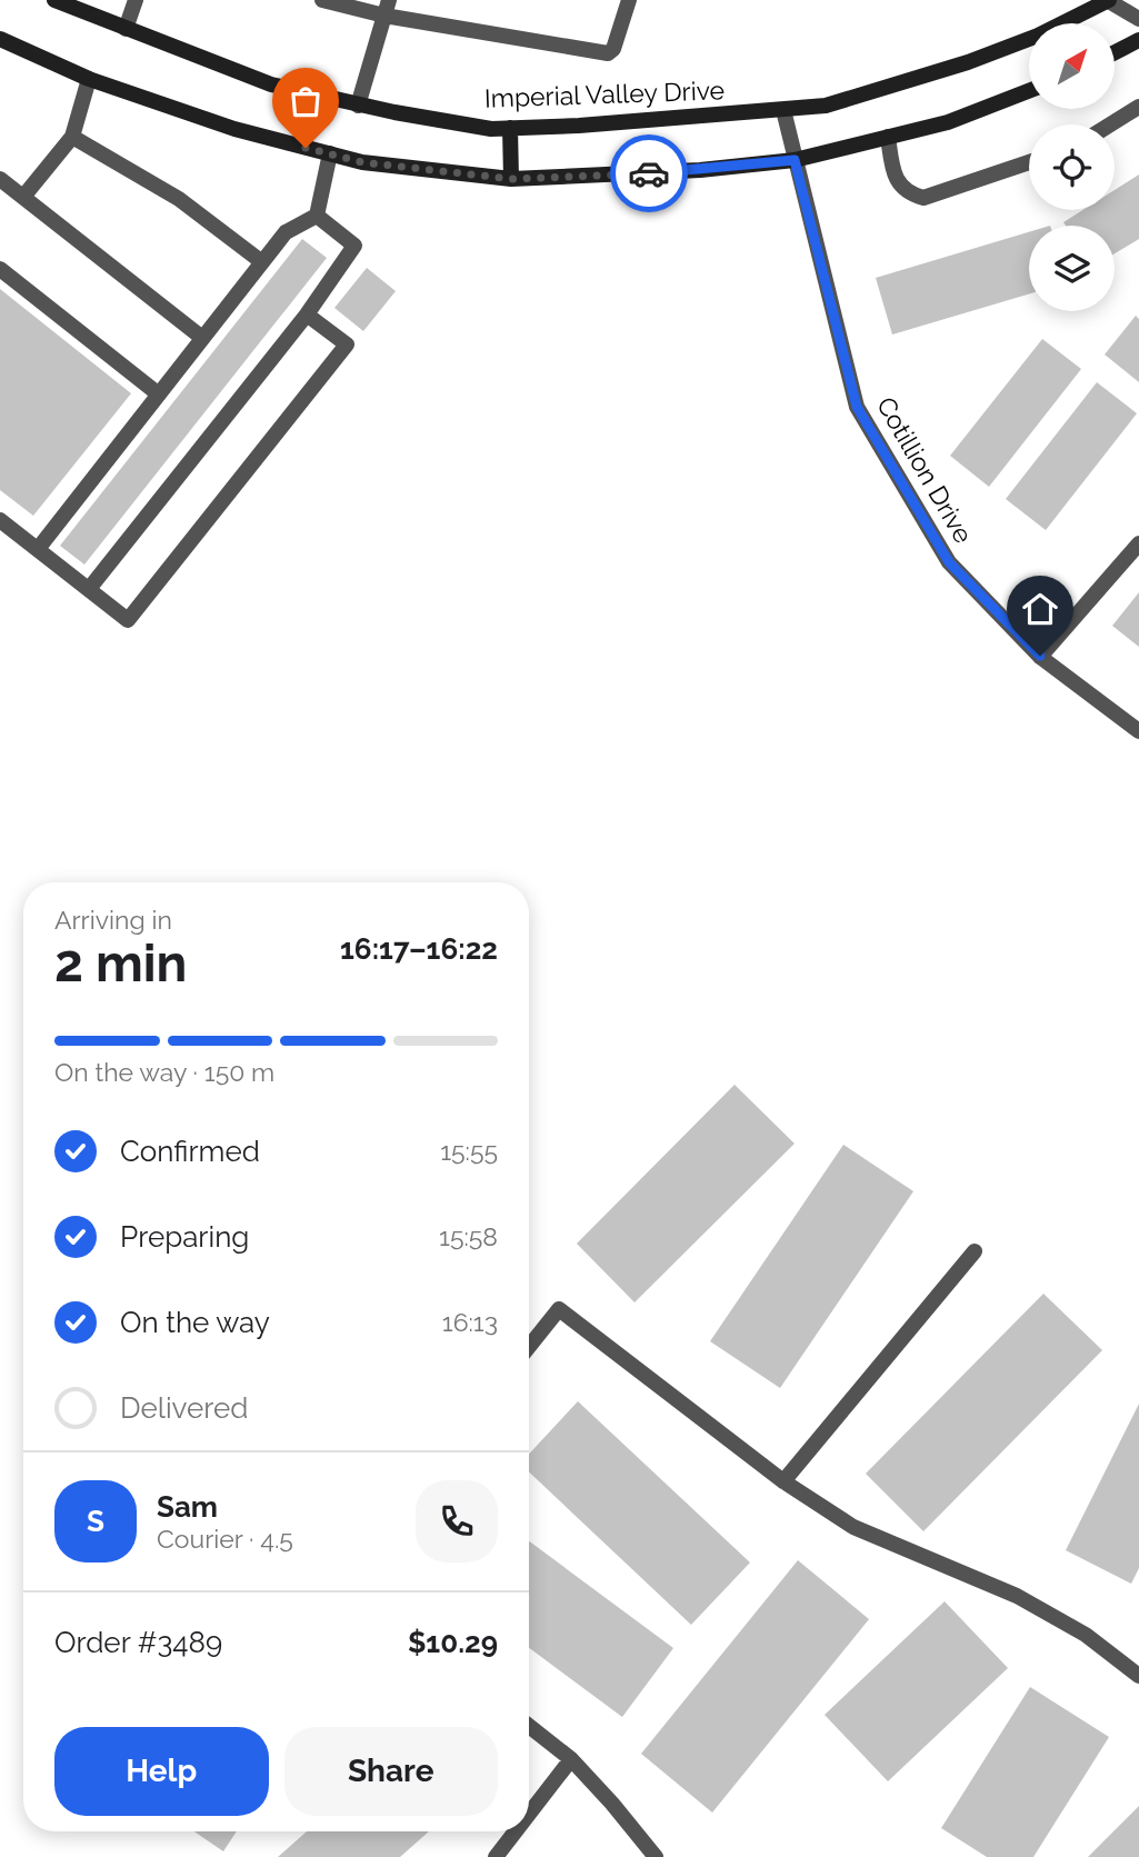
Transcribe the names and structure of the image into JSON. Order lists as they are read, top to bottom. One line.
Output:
{"streets":{"main road":["Imperial Valley Drive"],"street":["Cotillion Drive"]},"crossings":[["Imperial Valley Drive","Cotillion Drive"]],"north":"top right","page":{"heading":["2 min","Arriving in","16:17–16:22"],"panel":["Sam","Courier · 4.5","Order #3489","$10.29"],"bar":"On the way · 150 m","list":[["Confirmed","15:55"],["Preparing","15:58"],["On the way","16:13"],"Delivered"],"round":"S","buttons":["Help","Share"]}}
